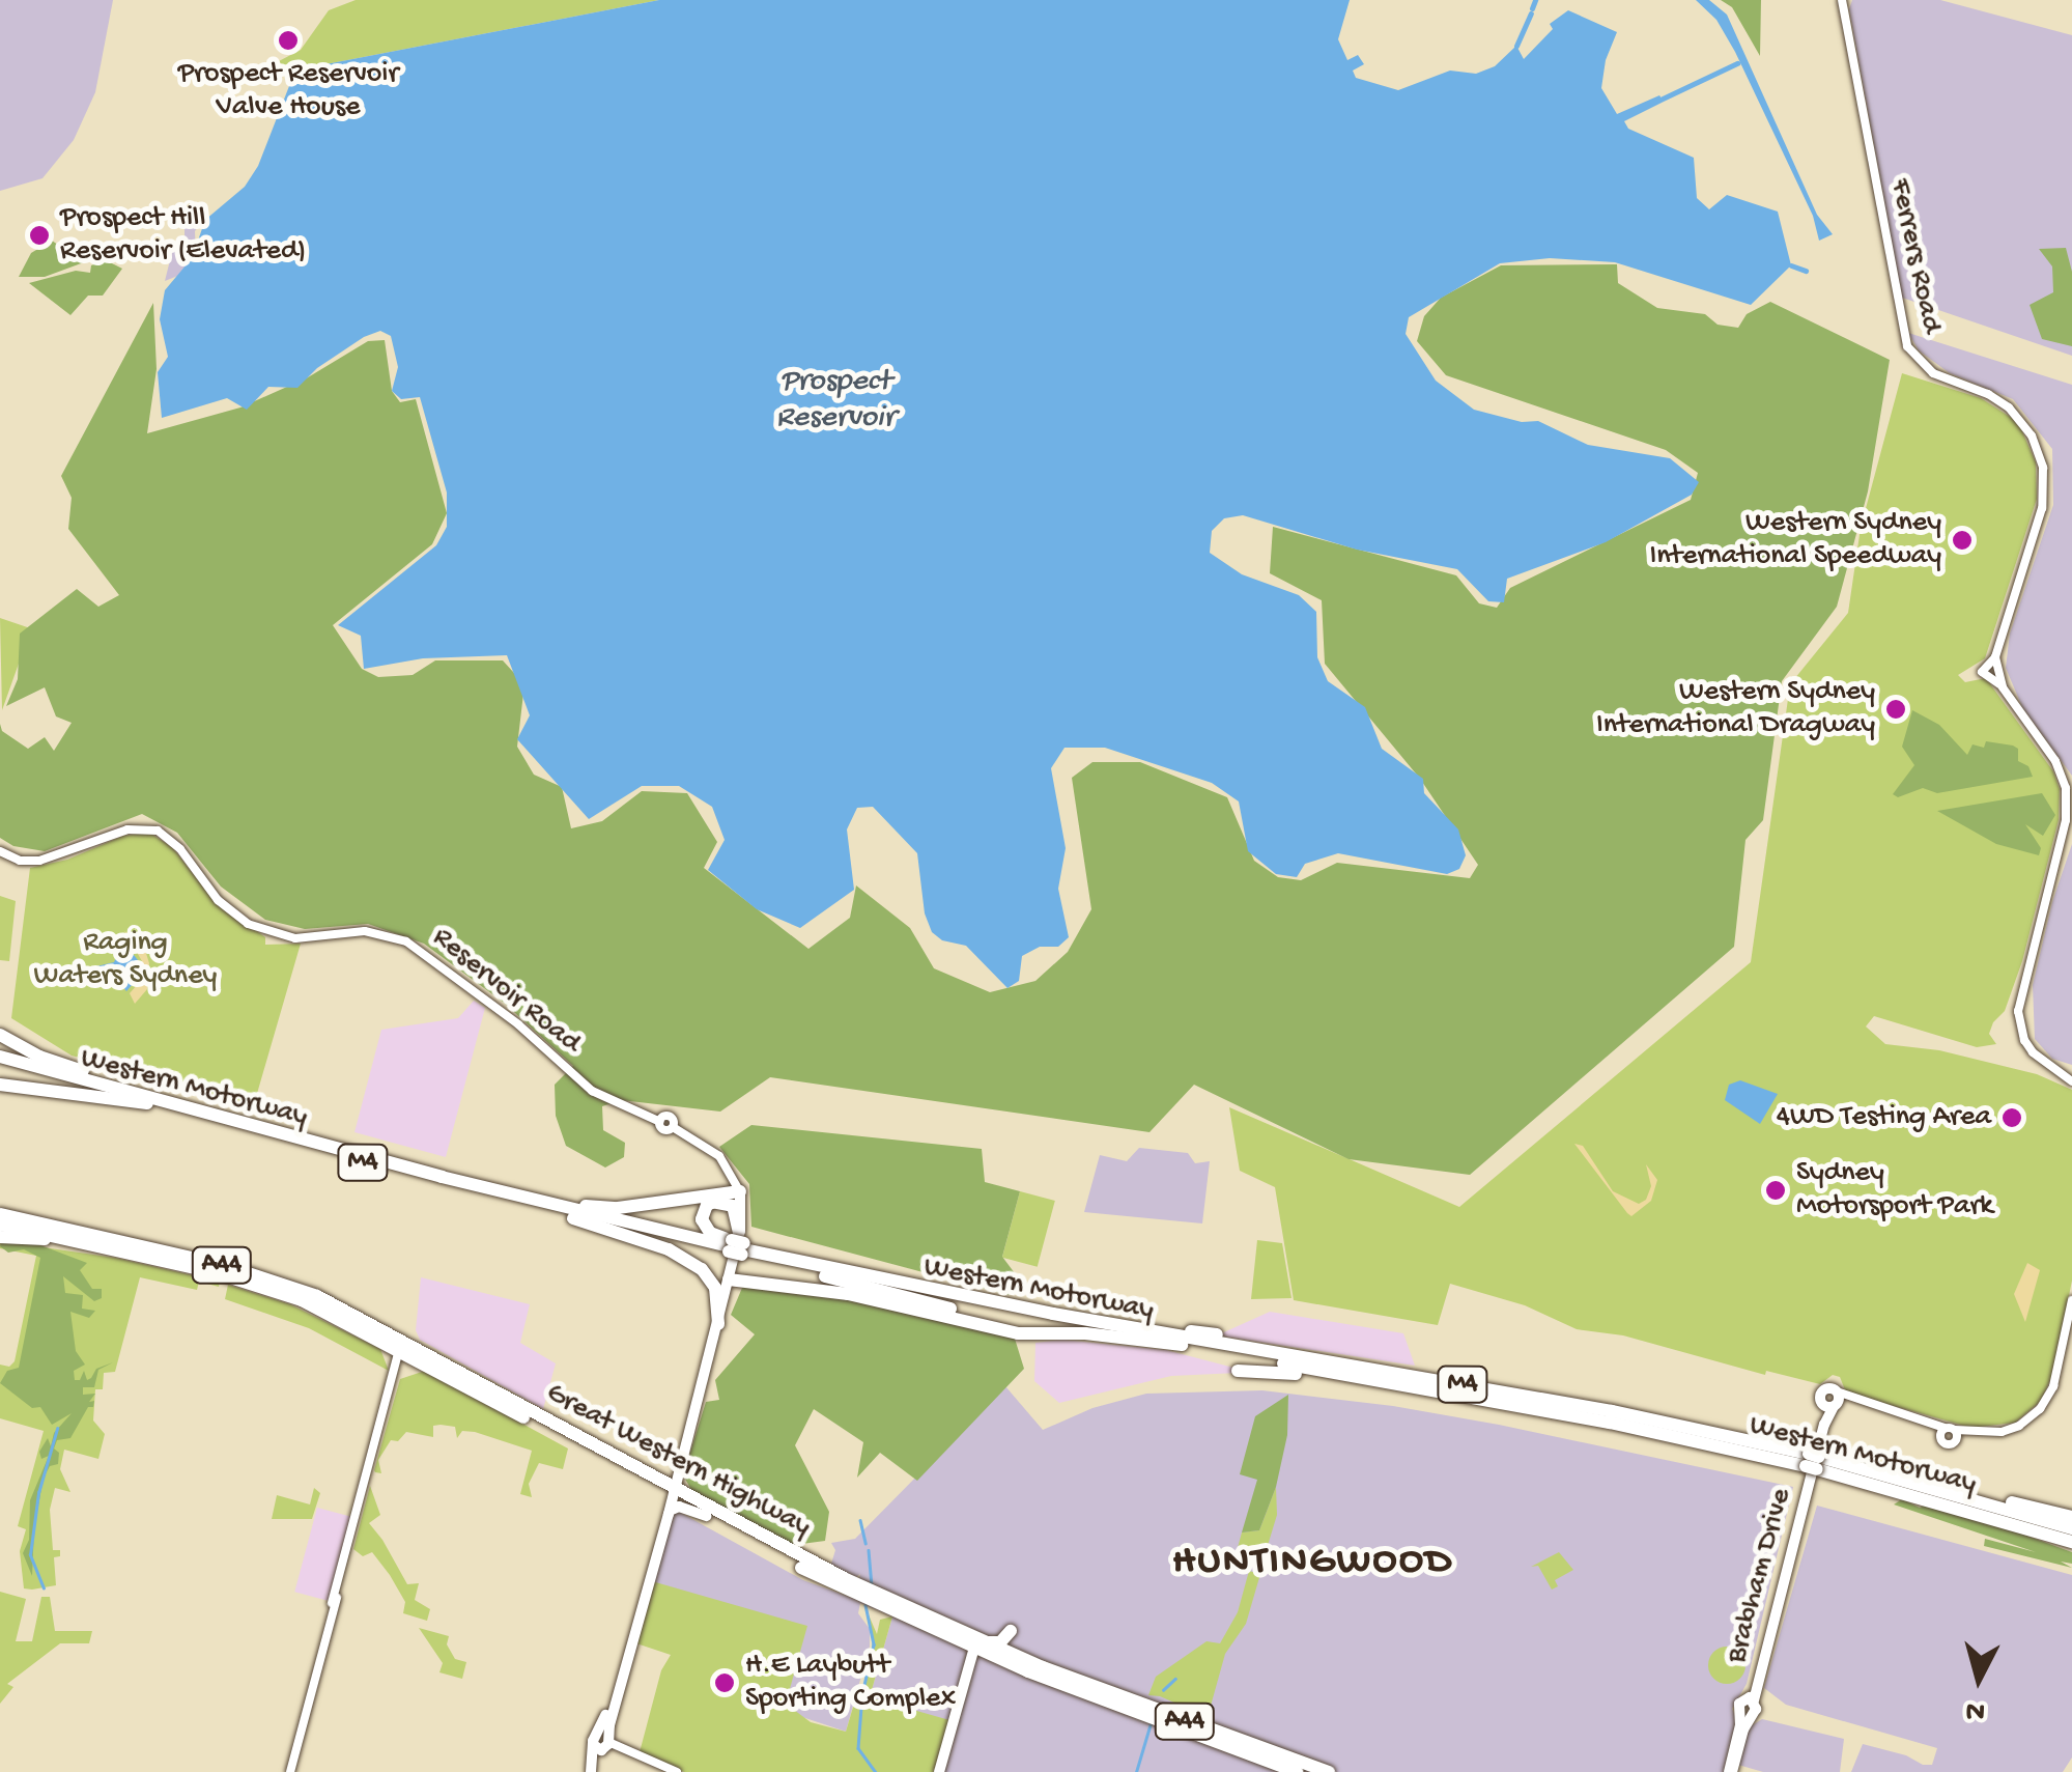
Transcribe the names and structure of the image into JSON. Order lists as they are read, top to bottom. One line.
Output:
{"streets":{"highway":["Western Motorway","M4","A44","Great Western Highway"],"main road":["Brabham Drive"],"street":["Ferrers Road","Reservoir Road"]},"districts":["HUNTINGWOOD"],"water":["Prospect Reservoir"],"parks":["Raging Waters Sydney"],"places":["Prospect Reservoir Valve House","Prospect Hill Reservoir (Elevated)","Western Sydney International Speedway","Western Sydney International Dragway","4WD Testing Area","Sydney Motorsport Park","H.E Laybutt Sporting Complex"],"north":"bottom"}
